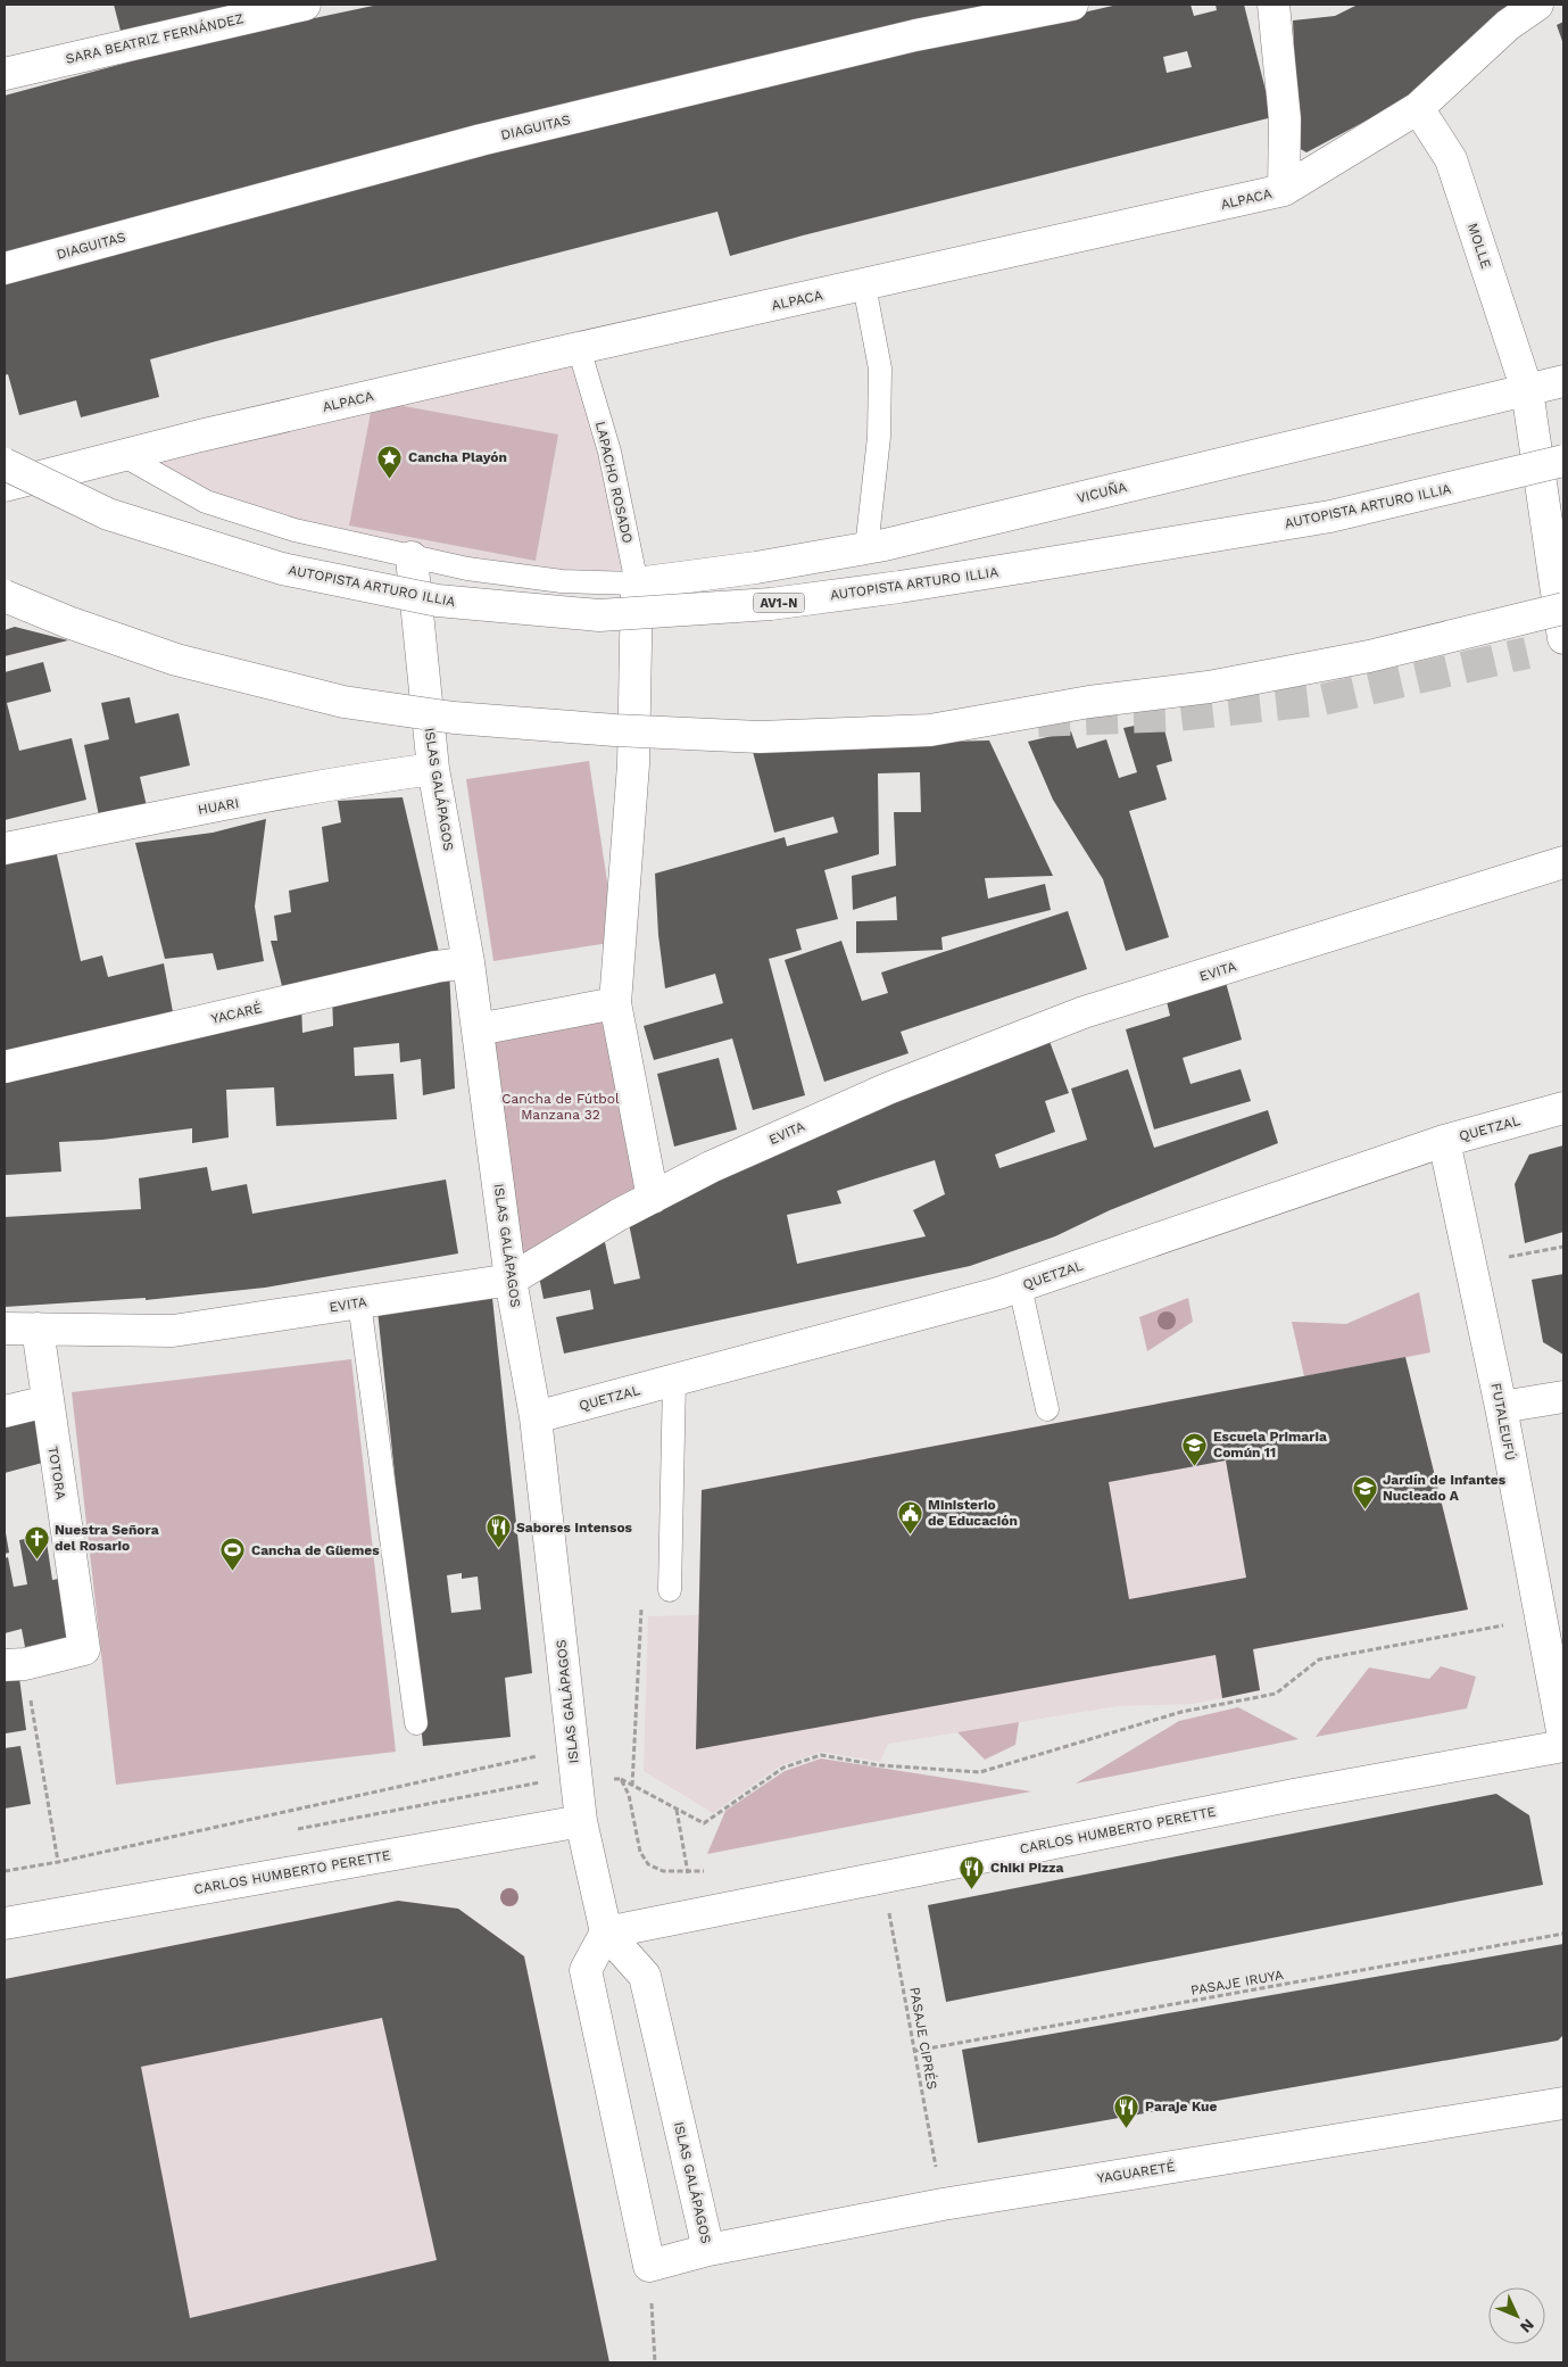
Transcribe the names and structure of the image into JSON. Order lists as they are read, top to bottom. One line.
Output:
{"streets":{"main road":["SARA BEATRIZ FERNÁNDEZ","DIAGUITAS","ALPACA","MOLLE","VICUÑA","AUTOPISTA ARTURO ILLIA","AV1-N","ISLAS GALÁPAGOS","HUARI","EVITA","YACARÉ","QUETZAL","FUTALEUFÚ","TOTORA","CARLOS HUMBERTO PERETTE","YAGUARETÉ"],"lane":["LAPACHO ROSADO"],"path":["PASAJE IRUYA","PASAJE CIPRÉS"]},"crossings":[["ALPACA","MOLLE"],["ALPACA","LAPACHO ROSADO"],["MOLLE","VICUÑA"],["LAPACHO ROSADO","VICUÑA"],["ISLAS GALÁPAGOS","HUARI"],["ISLAS GALÁPAGOS","EVITA"],["ISLAS GALÁPAGOS","YACARÉ"],["ISLAS GALÁPAGOS","QUETZAL"],["ISLAS GALÁPAGOS","CARLOS HUMBERTO PERETTE"],["ISLAS GALÁPAGOS","YAGUARETÉ"],["EVITA","TOTORA"],["QUETZAL","FUTALEUFÚ"],["CARLOS HUMBERTO PERETTE","PASAJE CIPRÉS"],["PASAJE IRUYA","PASAJE CIPRÉS"],["PASAJE CIPRÉS","YAGUARETÉ"]],"parks":["Cancha de Fútbol Manzana 32"],"places":{"place":["Cancha Playón"],"school or university":["Escuela Primaria Común 11","Jardín de Infantes Nucleado A"],"public building":["Ministerio de Educación"],"restaurant":["Sabores Intensos","Chiki Pizza","Paraje Kue"],"church":["Nuestra Señora del Rosario"],"sports":["Cancha de Güemes"]},"north":"bottom right"}
